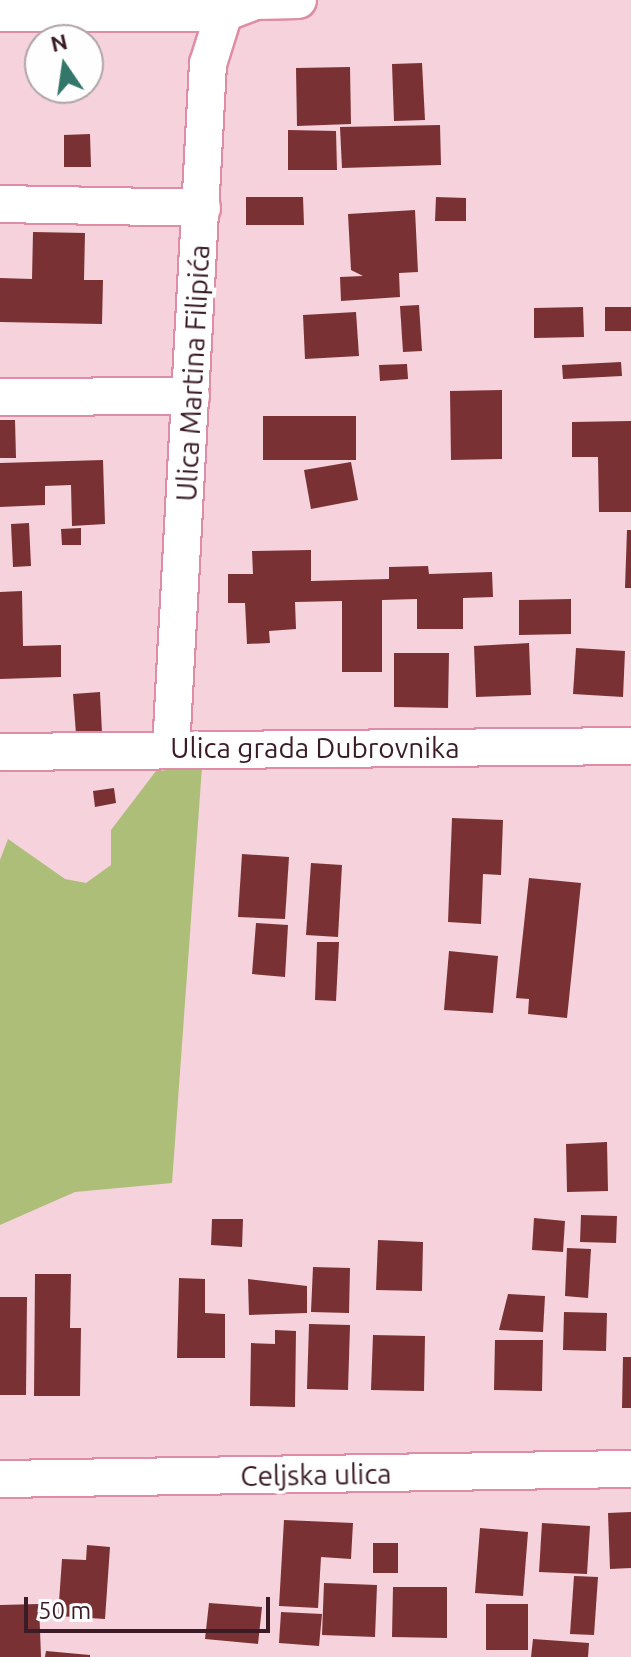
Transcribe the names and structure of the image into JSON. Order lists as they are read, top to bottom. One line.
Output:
{"streets":{"street":["Ulica Martina Filipića","Ulica grada Dubrovnika","Celjska ulica"]},"crossings":[["Ulica Martina Filipića","Ulica grada Dubrovnika"]],"scale_bar":"50 m","north":"top"}
